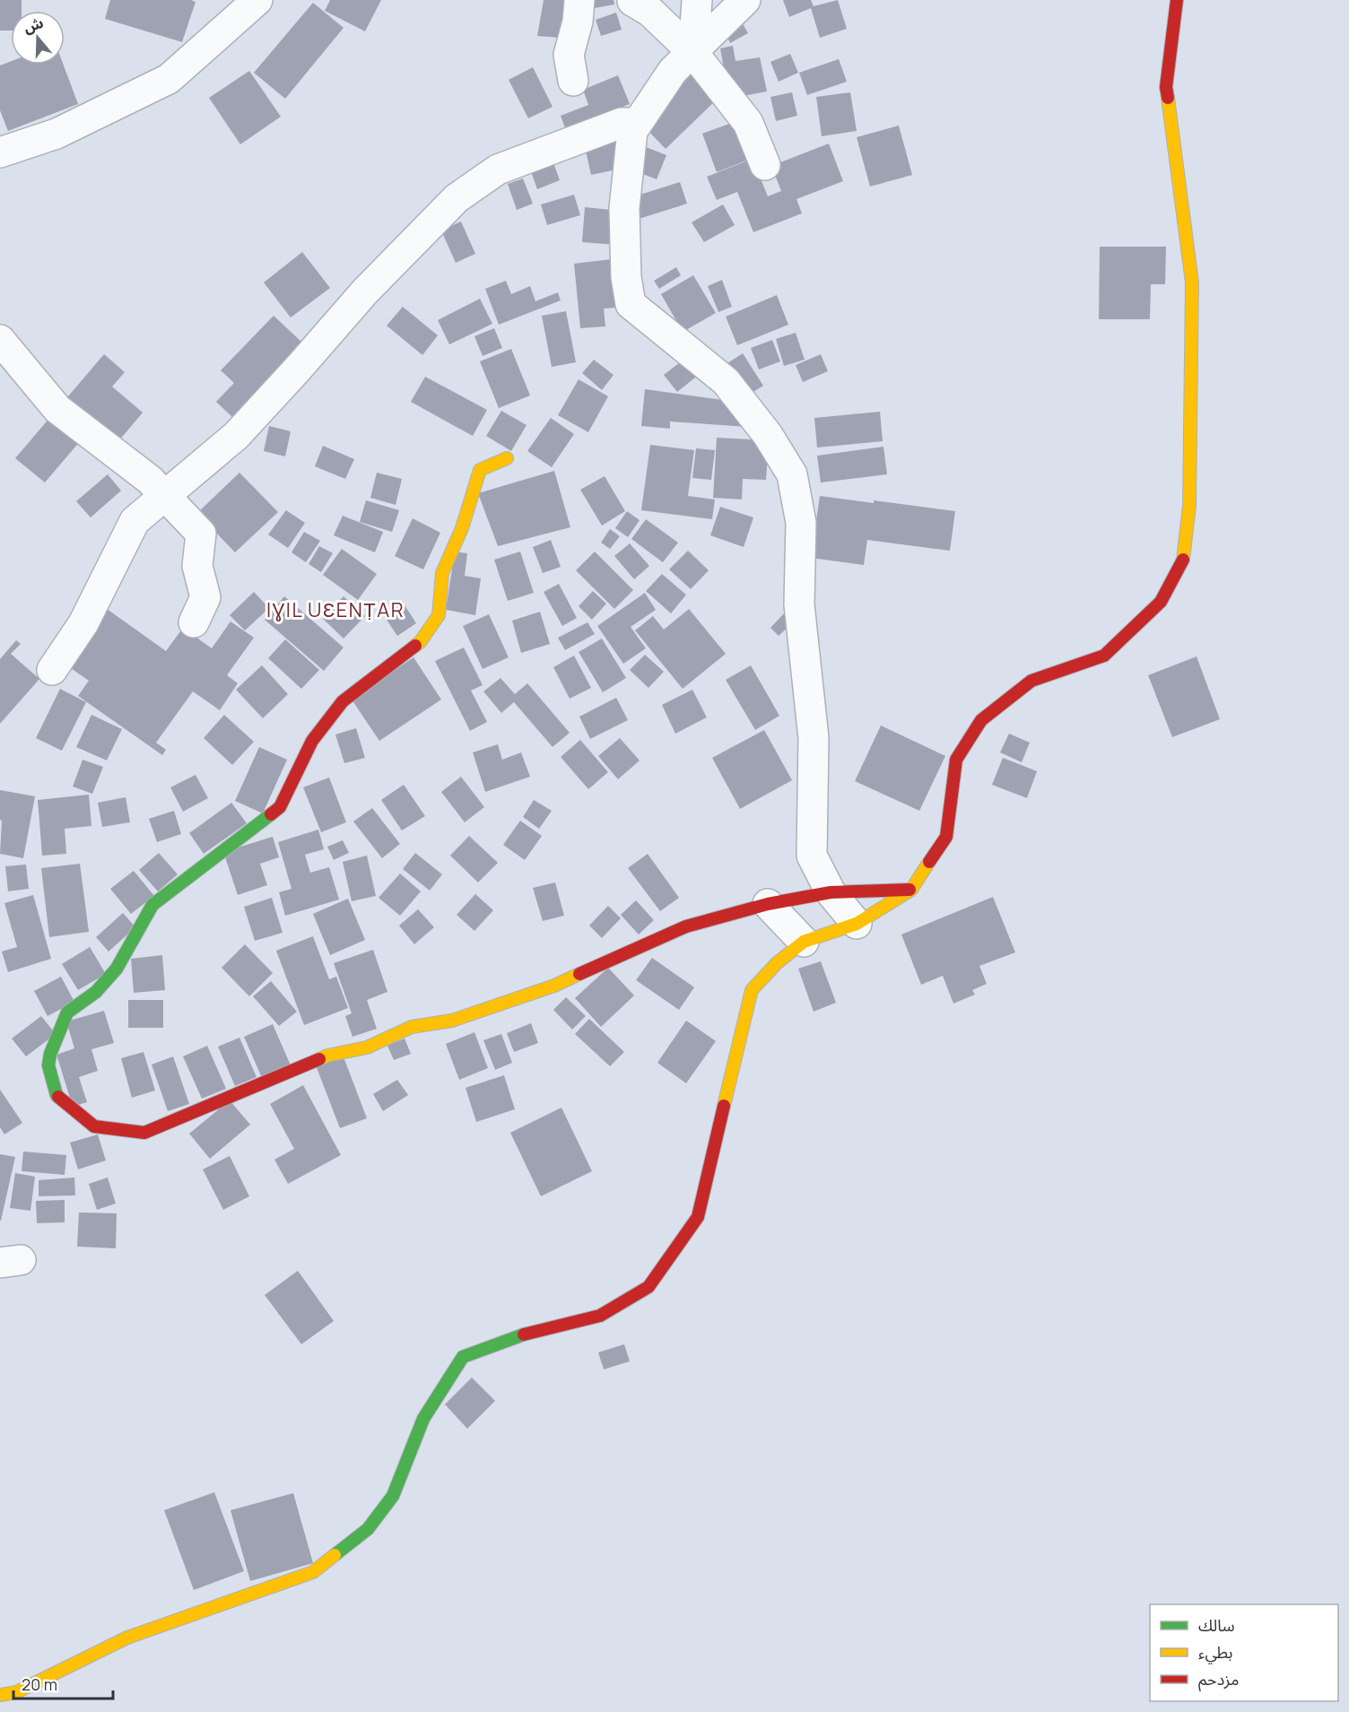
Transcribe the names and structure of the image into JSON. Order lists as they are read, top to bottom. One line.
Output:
{"districts":["IƔIL UƐENṬAR"],"legend":["سالك","بطيء","مزدحم"],"scale_bar":"20 m","north":"top"}
